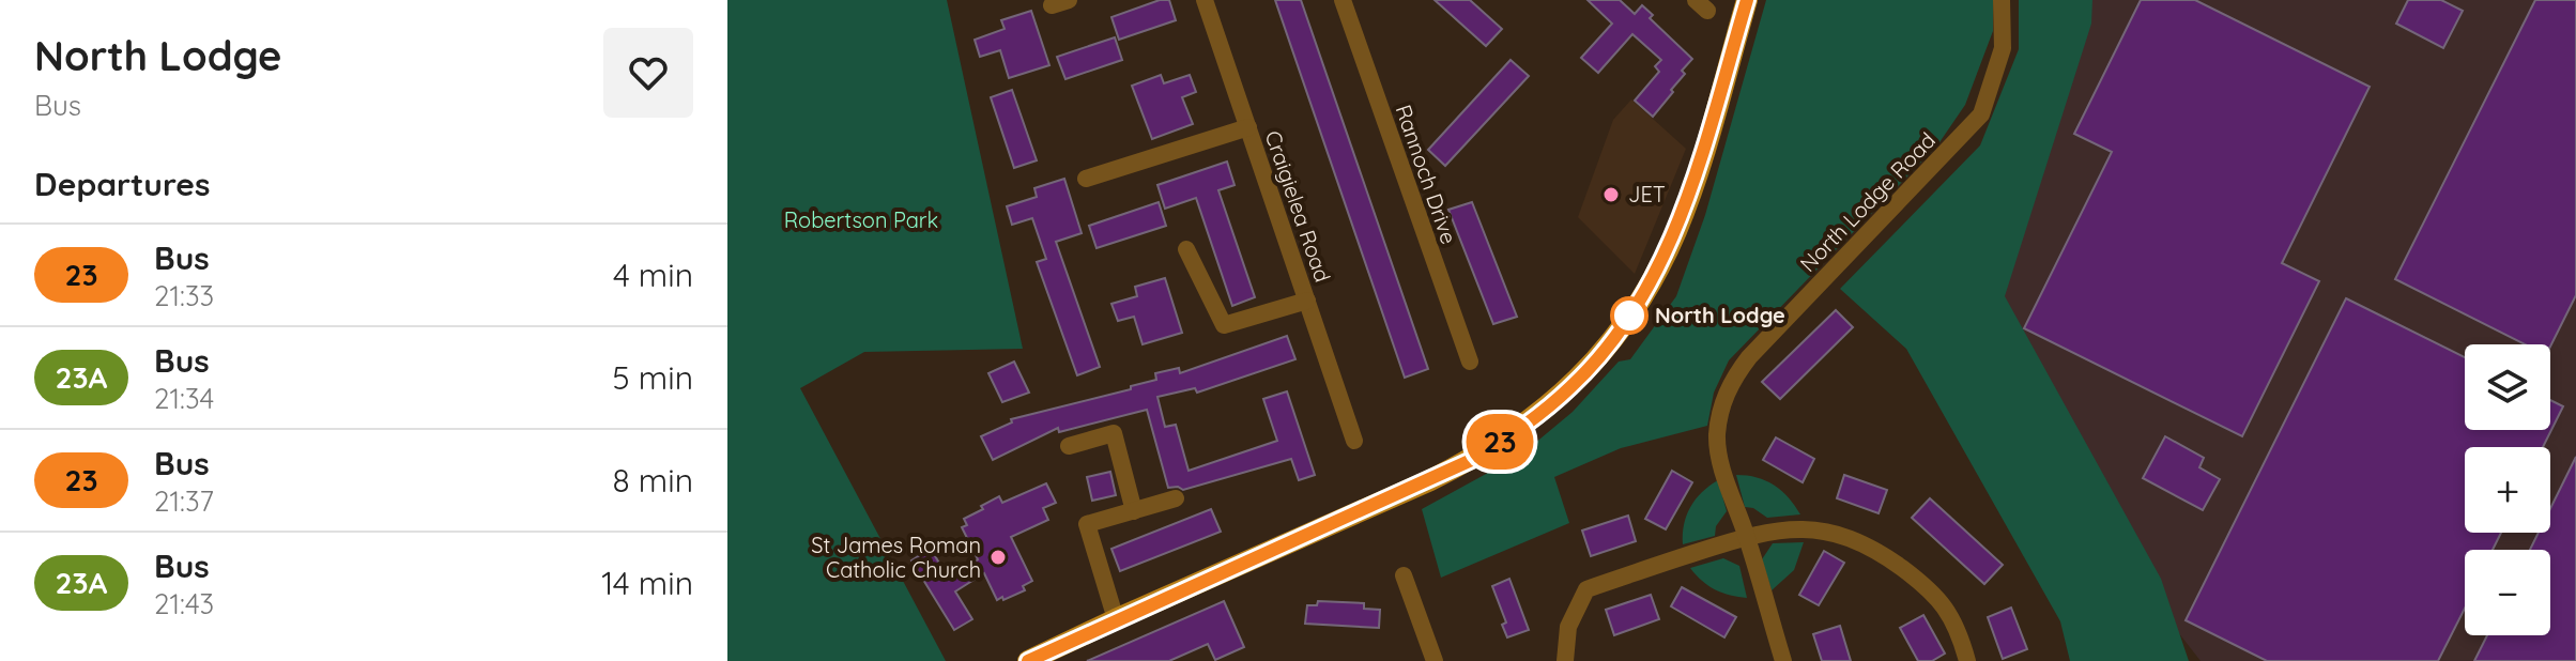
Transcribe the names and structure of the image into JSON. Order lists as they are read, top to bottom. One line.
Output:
{"streets":{"street":["Rannoch Drive","North Lodge Road","Craigielea Road"]},"parks":["Robertson Park"],"places":["JET","North Lodge","St James Roman Catholic Church"],"lines":["bus line 23"],"page":{"heading":[["North Lodge","Bus"],"Departures"],"on_map":"23","list":[{"mark":"23","name":"Bus","note":"21:33","value":"4 min"},{"mark":"23A","name":"Bus","note":"21:34","value":"5 min"},{"mark":"23","name":"Bus","note":"21:37","value":"8 min"},{"mark":"23A","name":"Bus","note":"21:43","value":"14 min"}],"map_buttons":["+","−"]}}
